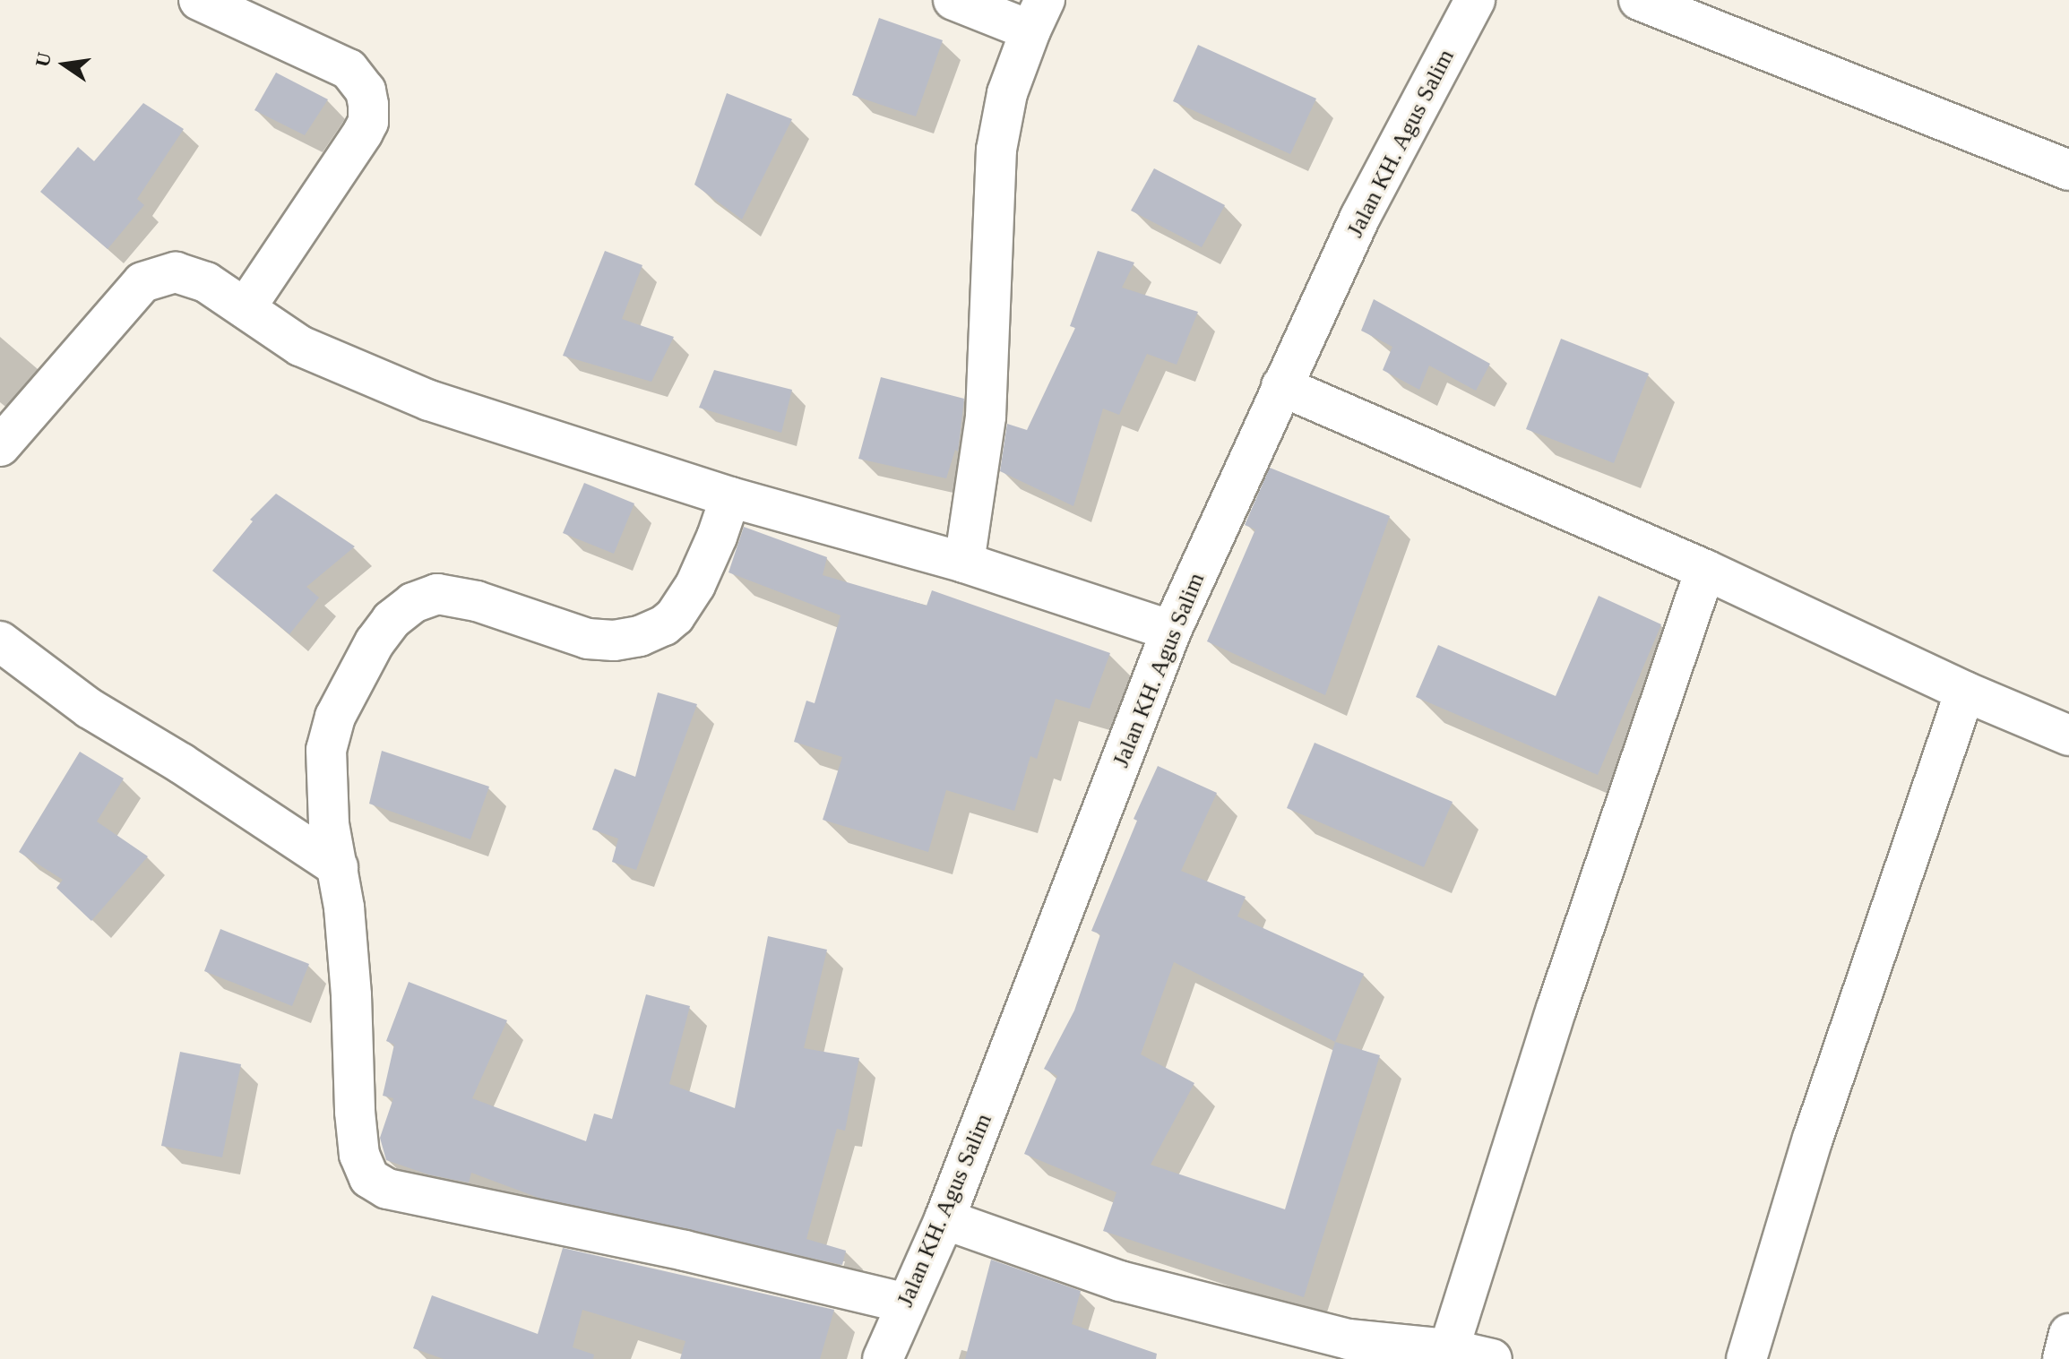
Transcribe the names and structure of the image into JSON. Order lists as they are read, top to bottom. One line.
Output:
{"streets":{"main road":["Jalan KH. Agus Salim"]},"north":"left"}
